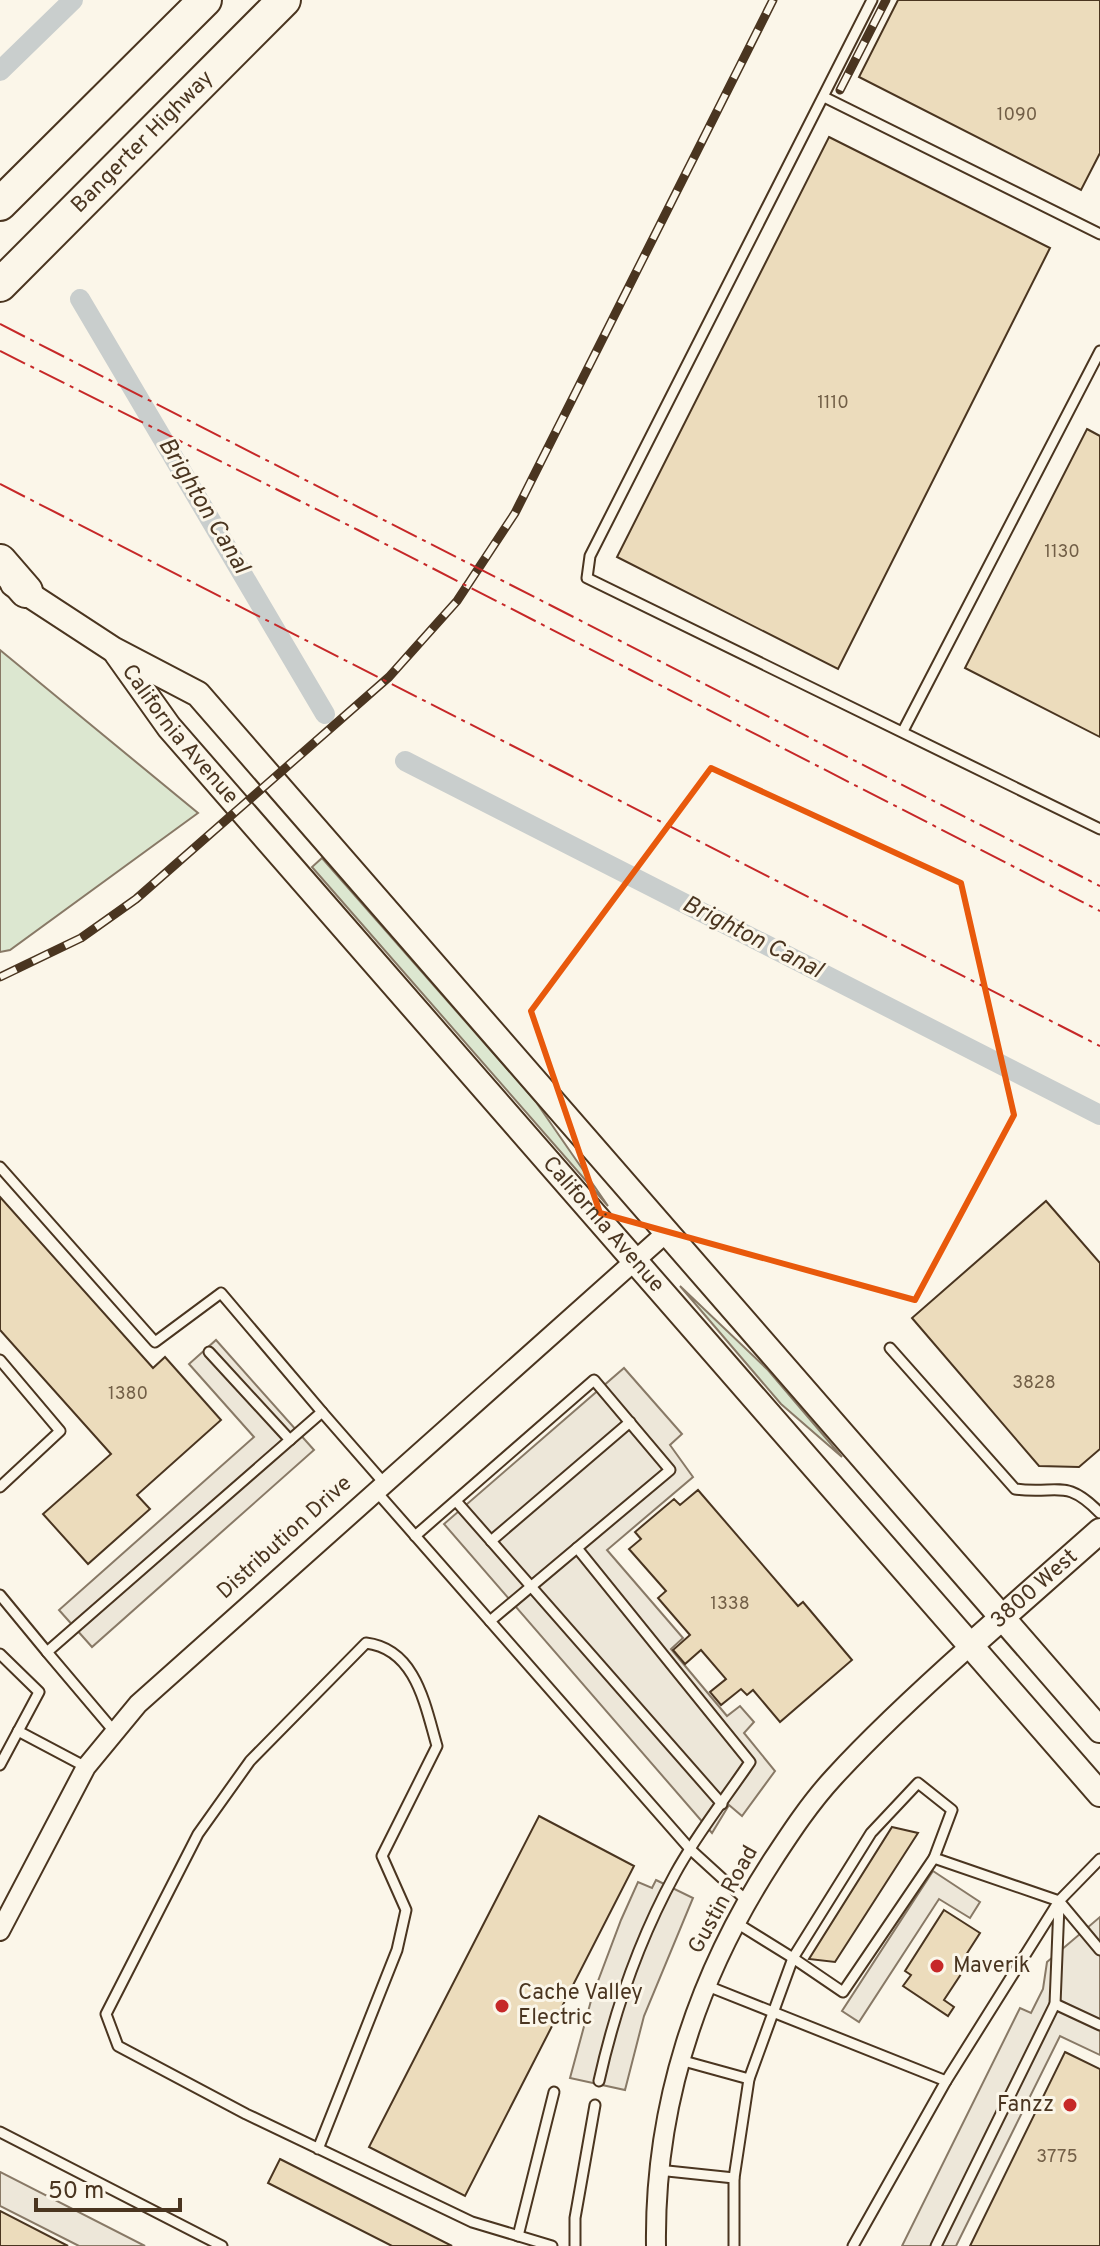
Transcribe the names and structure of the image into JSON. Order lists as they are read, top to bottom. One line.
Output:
{"streets":{"highway":["Bangerter Highway"],"main road":["California Avenue","3800 West"],"street":["Distribution Drive","Gustin Road"]},"crossings":[["California Avenue","Distribution Drive"],["California Avenue","3800 West"],["California Avenue","Gustin Road"],["3800 West","Gustin Road"]],"water":["Brighton Canal"],"places":["Maverik","Cache Valley Electric","Fanzz"],"house_numbers":["1090","1110","1130","3828","1380","1338","3775"],"scale_bar":"50 m"}
